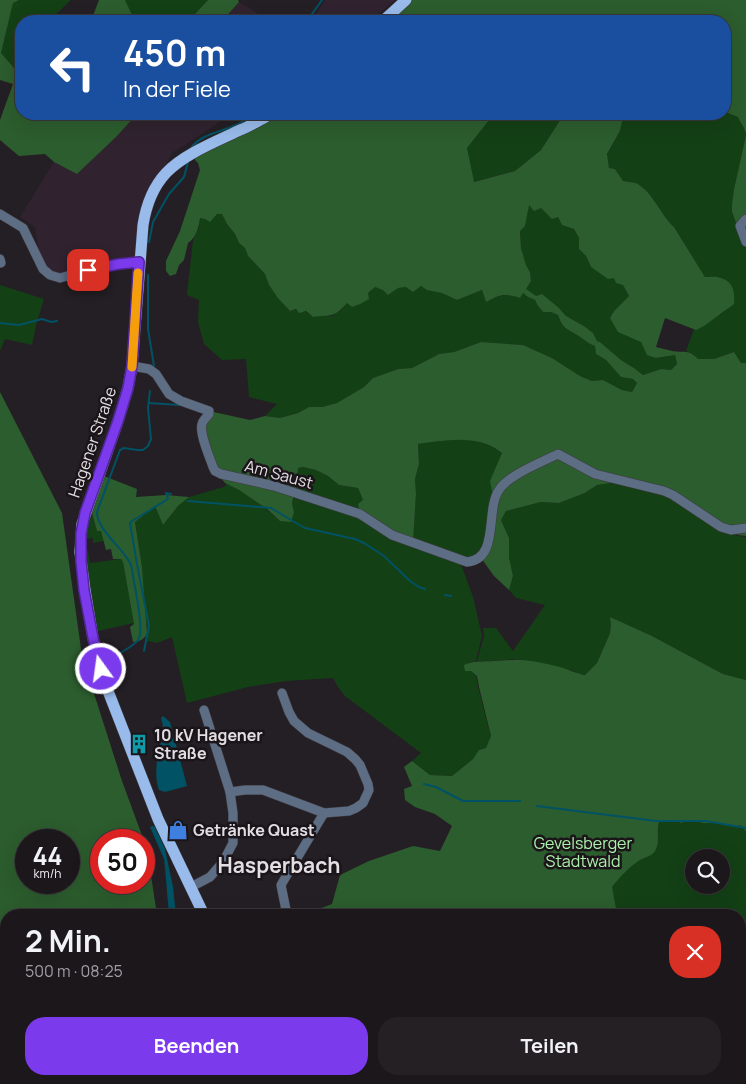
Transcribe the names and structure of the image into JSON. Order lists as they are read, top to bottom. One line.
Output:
{"streets":{"main road":["Hagener Straße"],"street":["Am Saust"]},"crossings":[["Hagener Straße","Am Saust"]],"districts":["Hasperbach"],"parks":["Gevelsberger Stadtwald"],"places":{"building":["10 kV Hagener Straße"],"shop":["Getränke Quast"]},"page":{"turn":["450 m","In der Fiele"],"speed":"44 km/h","limit":"50","heading":["2 Min.","500 m · 08:25"],"buttons":["Beenden","Teilen"]}}
